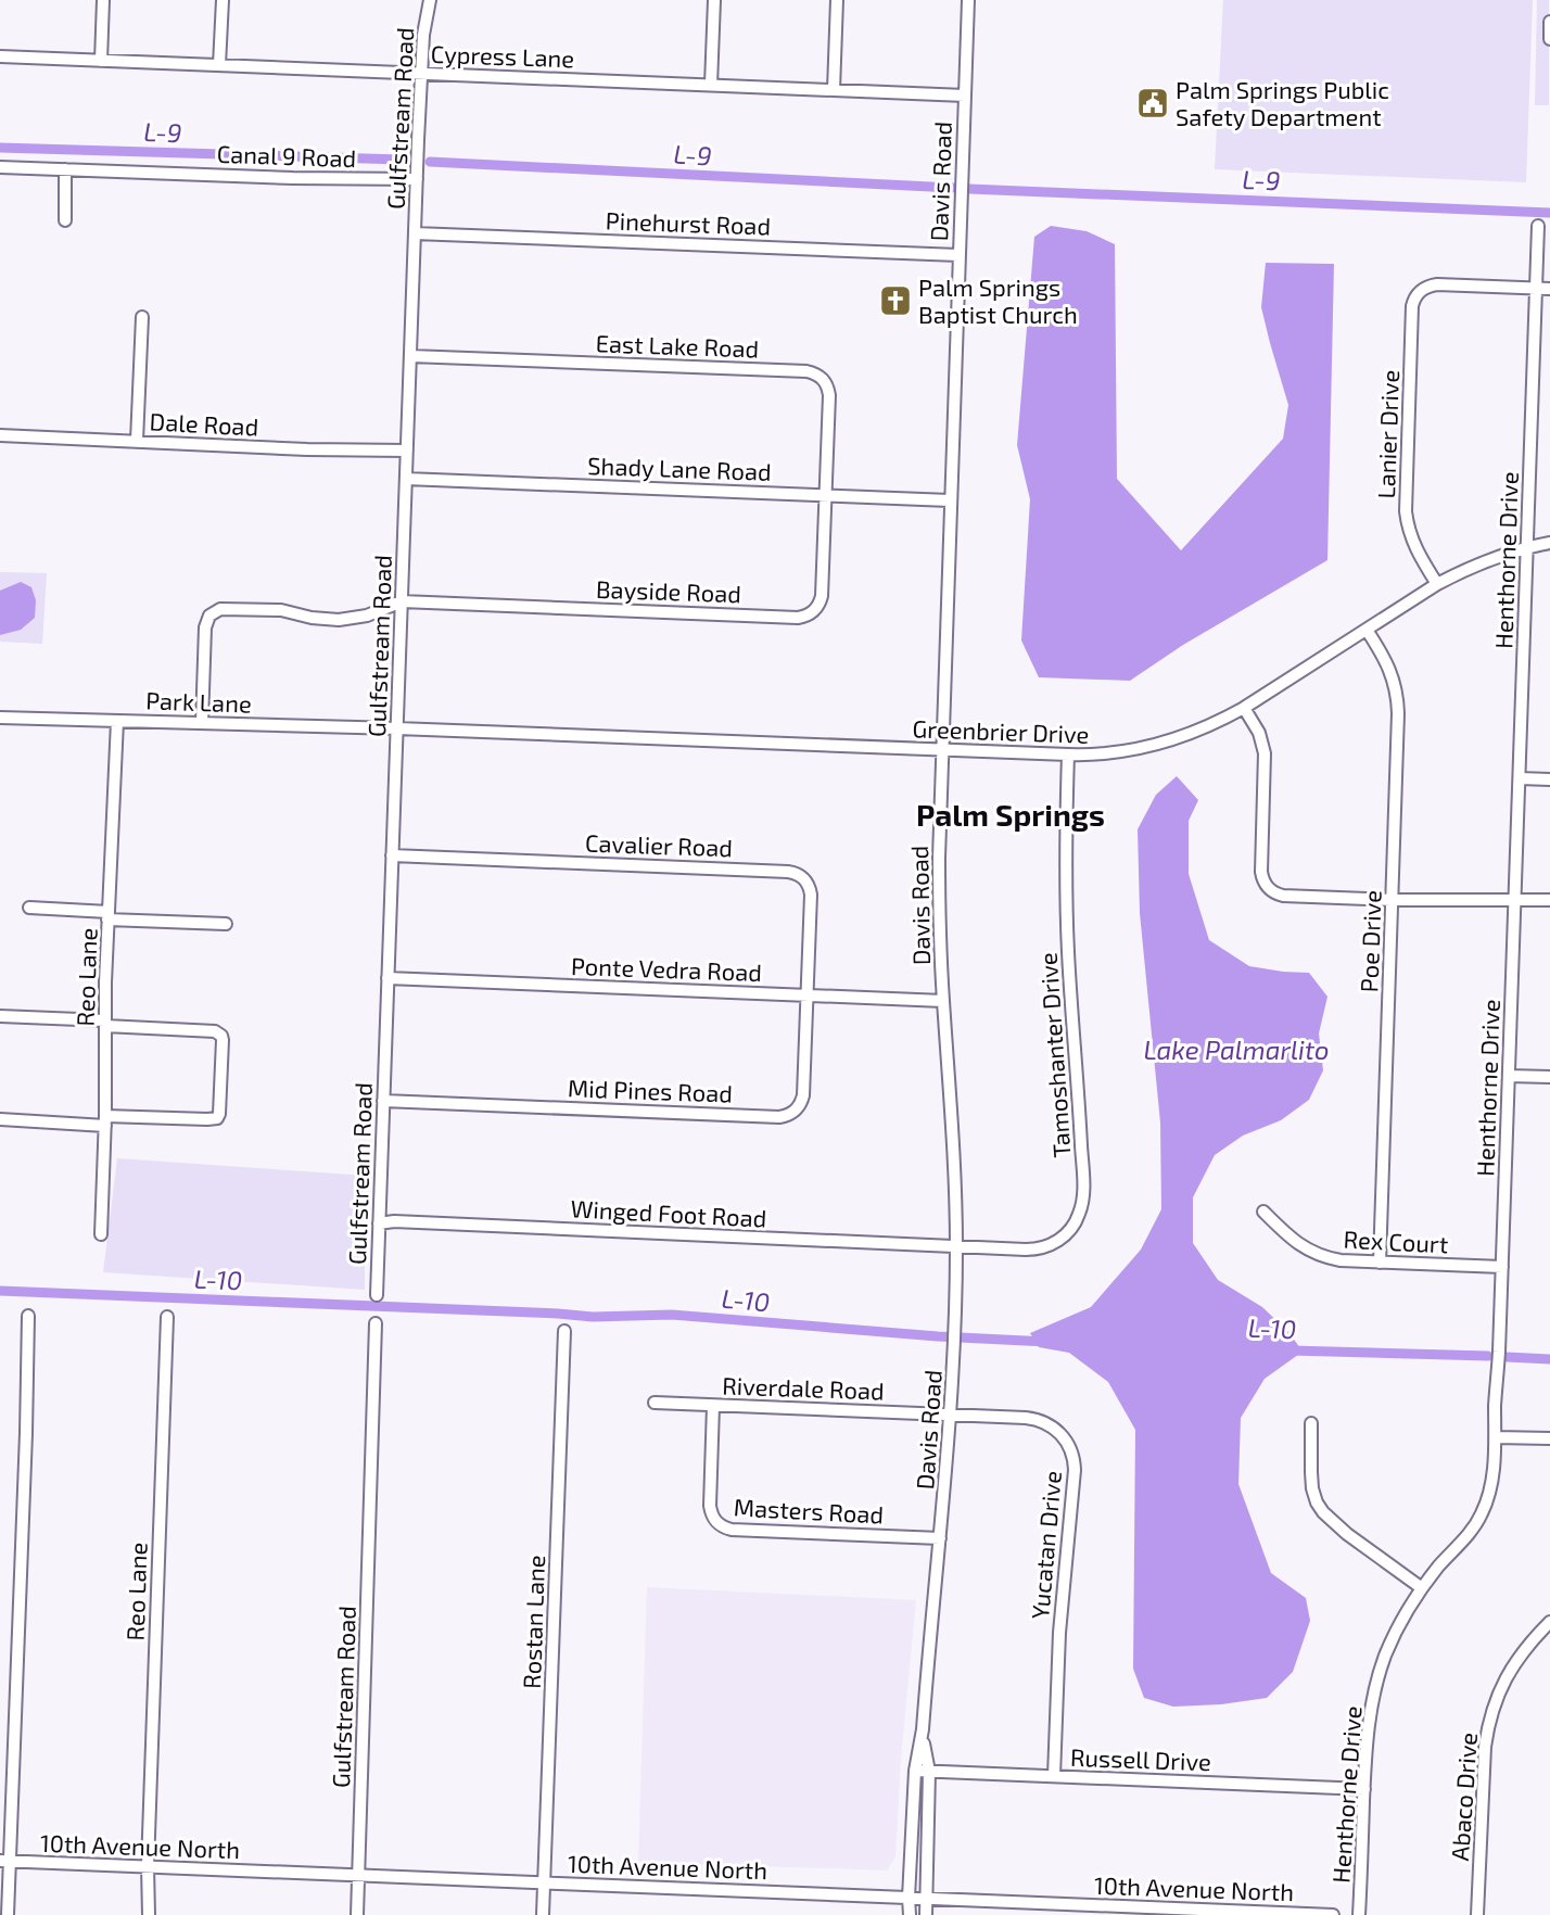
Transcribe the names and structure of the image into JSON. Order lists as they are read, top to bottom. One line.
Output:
{"streets":{"street":["Cypress Lane","Gulfstream Road","Canal 9 Road","Davis Road","Pinehurst Road","East Lake Road","Dale Road","Lanier Drive","Shady Lane Road","Henthorne Drive","Bayside Road","Park Lane","Greenbrier Drive","Cavalier Road","Poe Drive","Ponte Vedra Road","Reo Lane","Tamoshanter Drive","Mid Pines Road","Winged Foot Road","Rex Court","Riverdale Road","Masters Road","Yucatan Drive","Rostan Lane","Russell Drive","Abaco Drive","10th Avenue North"]},"crossings":[["Cypress Lane","Gulfstream Road"],["Cypress Lane","Davis Road"],["Gulfstream Road","Canal 9 Road"],["Gulfstream Road","Pinehurst Road"],["Gulfstream Road","East Lake Road"],["Gulfstream Road","Dale Road"],["Gulfstream Road","Shady Lane Road"],["Gulfstream Road","Bayside Road"],["Gulfstream Road","Park Lane"],["Gulfstream Road","Greenbrier Drive"],["Gulfstream Road","Cavalier Road"],["Gulfstream Road","Ponte Vedra Road"],["Gulfstream Road","Mid Pines Road"],["Gulfstream Road","Winged Foot Road"],["Gulfstream Road","10th Avenue North"],["Davis Road","Pinehurst Road"],["Davis Road","Shady Lane Road"],["Davis Road","Greenbrier Drive"],["Davis Road","Ponte Vedra Road"],["Davis Road","Tamoshanter Drive"],["Davis Road","Winged Foot Road"],["Davis Road","Riverdale Road"],["Davis Road","Masters Road"],["Davis Road","Yucatan Drive"],["Davis Road","Russell Drive"],["Davis Road","10th Avenue North"],["East Lake Road","Shady Lane Road"],["East Lake Road","Bayside Road"],["Lanier Drive","Henthorne Drive"],["Lanier Drive","Greenbrier Drive"],["Shady Lane Road","Bayside Road"],["Henthorne Drive","Greenbrier Drive"],["Henthorne Drive","Rex Court"],["Henthorne Drive","Russell Drive"],["Park Lane","Greenbrier Drive"],["Park Lane","Reo Lane"],["Greenbrier Drive","Poe Drive"],["Greenbrier Drive","Tamoshanter Drive"],["Cavalier Road","Ponte Vedra Road"],["Cavalier Road","Mid Pines Road"],["Poe Drive","Rex Court"],["Ponte Vedra Road","Mid Pines Road"],["Reo Lane","10th Avenue North"],["Tamoshanter Drive","Winged Foot Road"],["Riverdale Road","Masters Road"],["Riverdale Road","Yucatan Drive"],["Yucatan Drive","Russell Drive"],["Rostan Lane","10th Avenue North"]],"districts":["Palm Springs"],"water":["L-9","Lake Palmarlito","L-10"],"places":{"public building":["Palm Springs Public Safety Department"],"church":["Palm Springs Baptist Church"]}}
